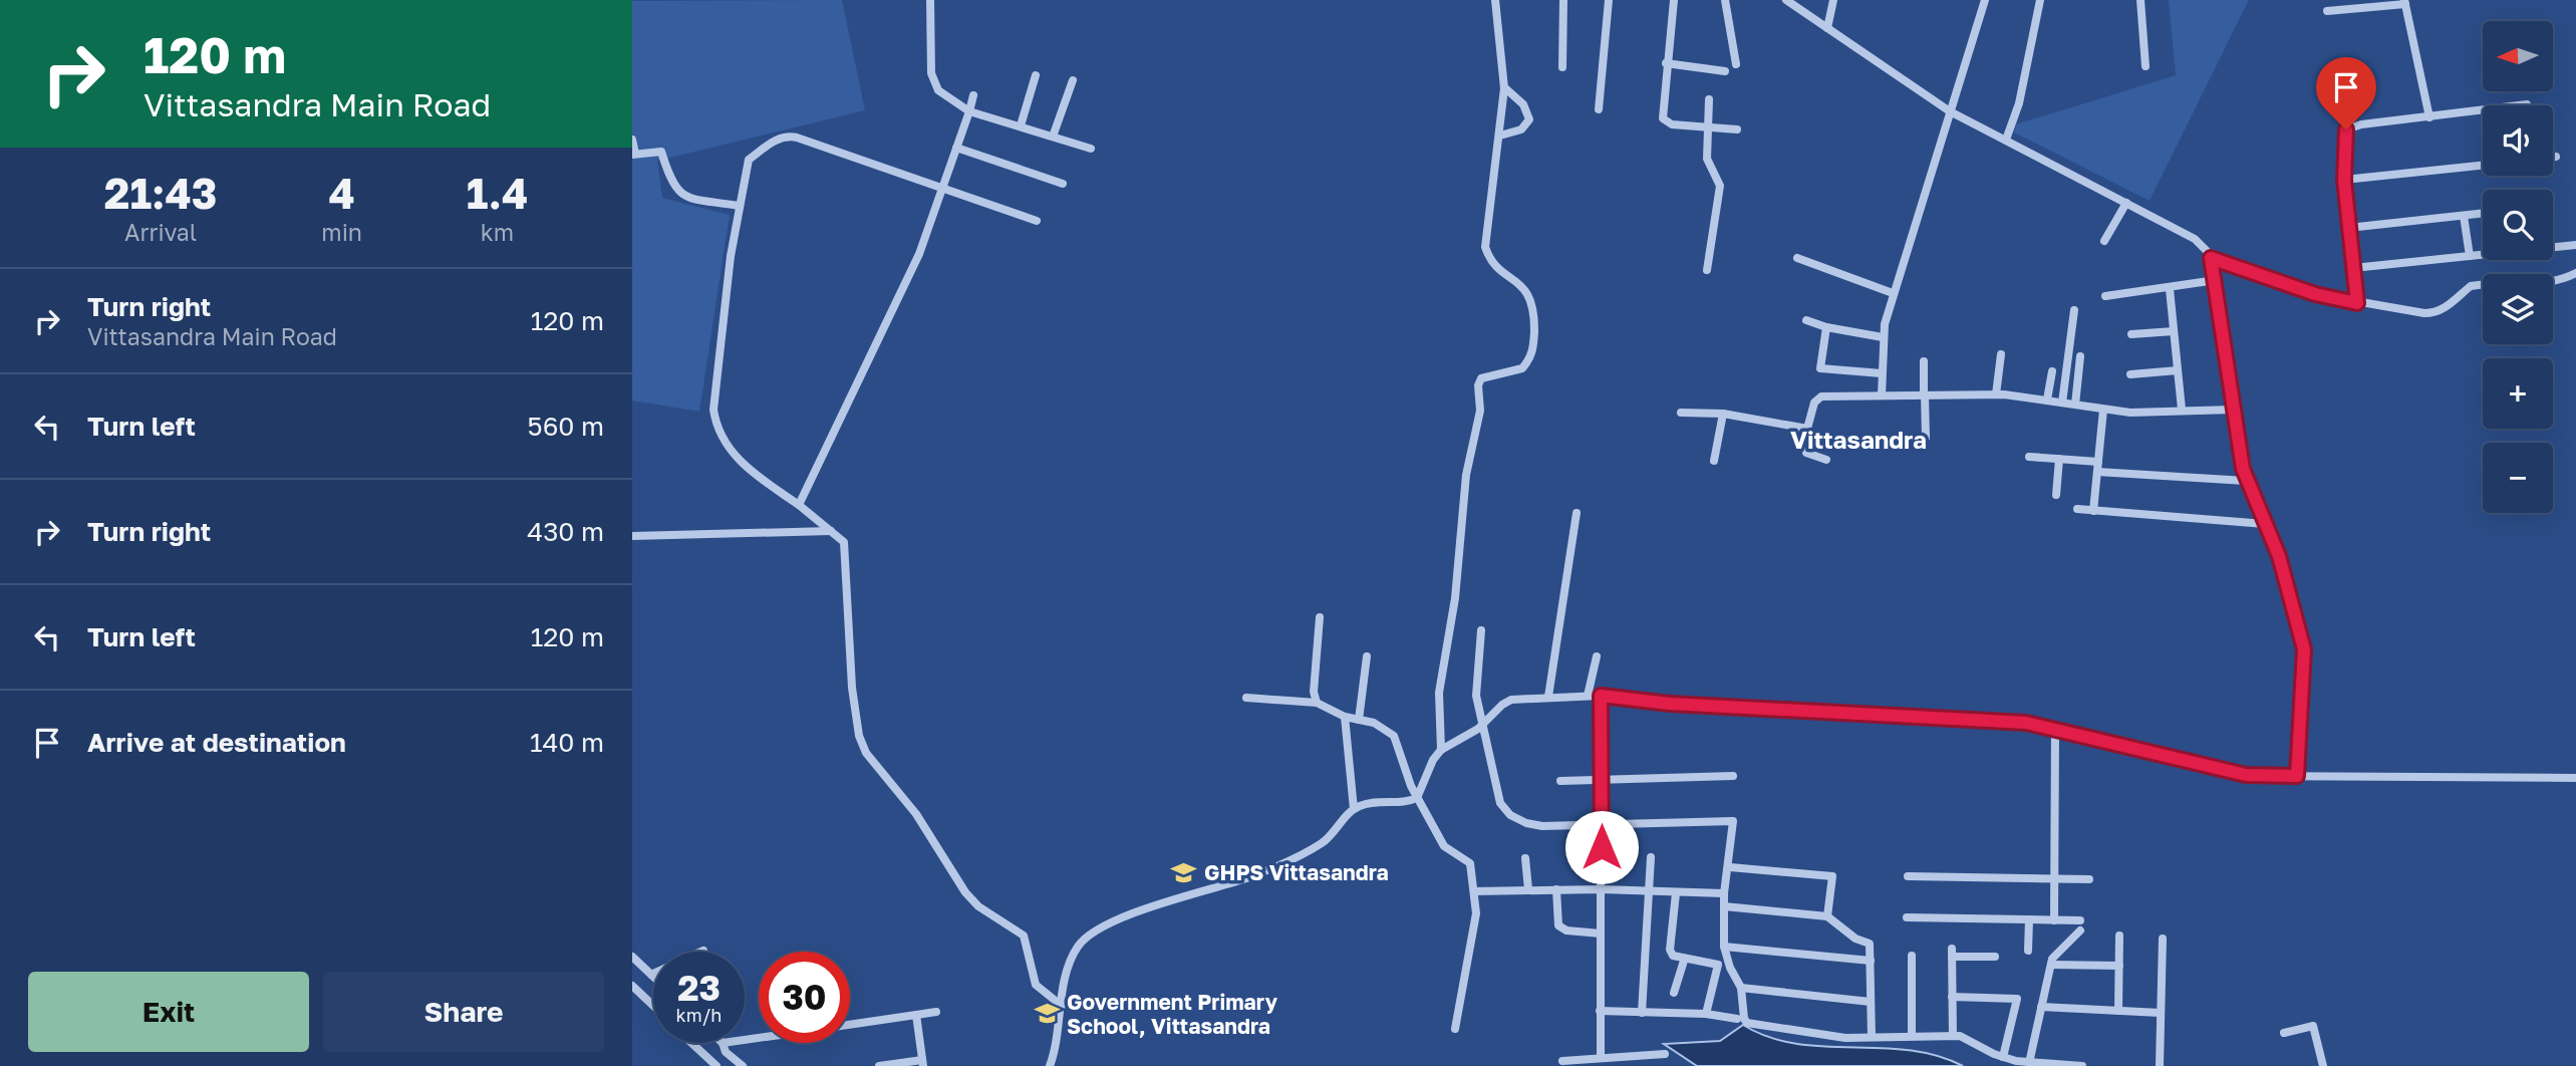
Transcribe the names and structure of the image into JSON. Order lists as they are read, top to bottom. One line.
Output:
{"districts":["Vittasandra"],"places":{"school or university":["GHPS Vittasandra","Government Primary School, Vittasandra"]},"north":"left","page":{"turn":["120 m","Vittasandra Main Road"],"map_buttons":["+","−"],"eta":["21:43","Arrival","4","min","1.4","km"],"list":[{"name":"Turn right","note":"Vittasandra Main Road","value":"120 m"},{"name":"Turn left","value":"560 m"},{"name":"Turn right","value":"430 m"},{"name":"Turn left","value":"120 m"},{"name":"Arrive at destination","value":"140 m"}],"speed":"23 km/h","limit":"30","buttons":["Exit","Share"]}}
